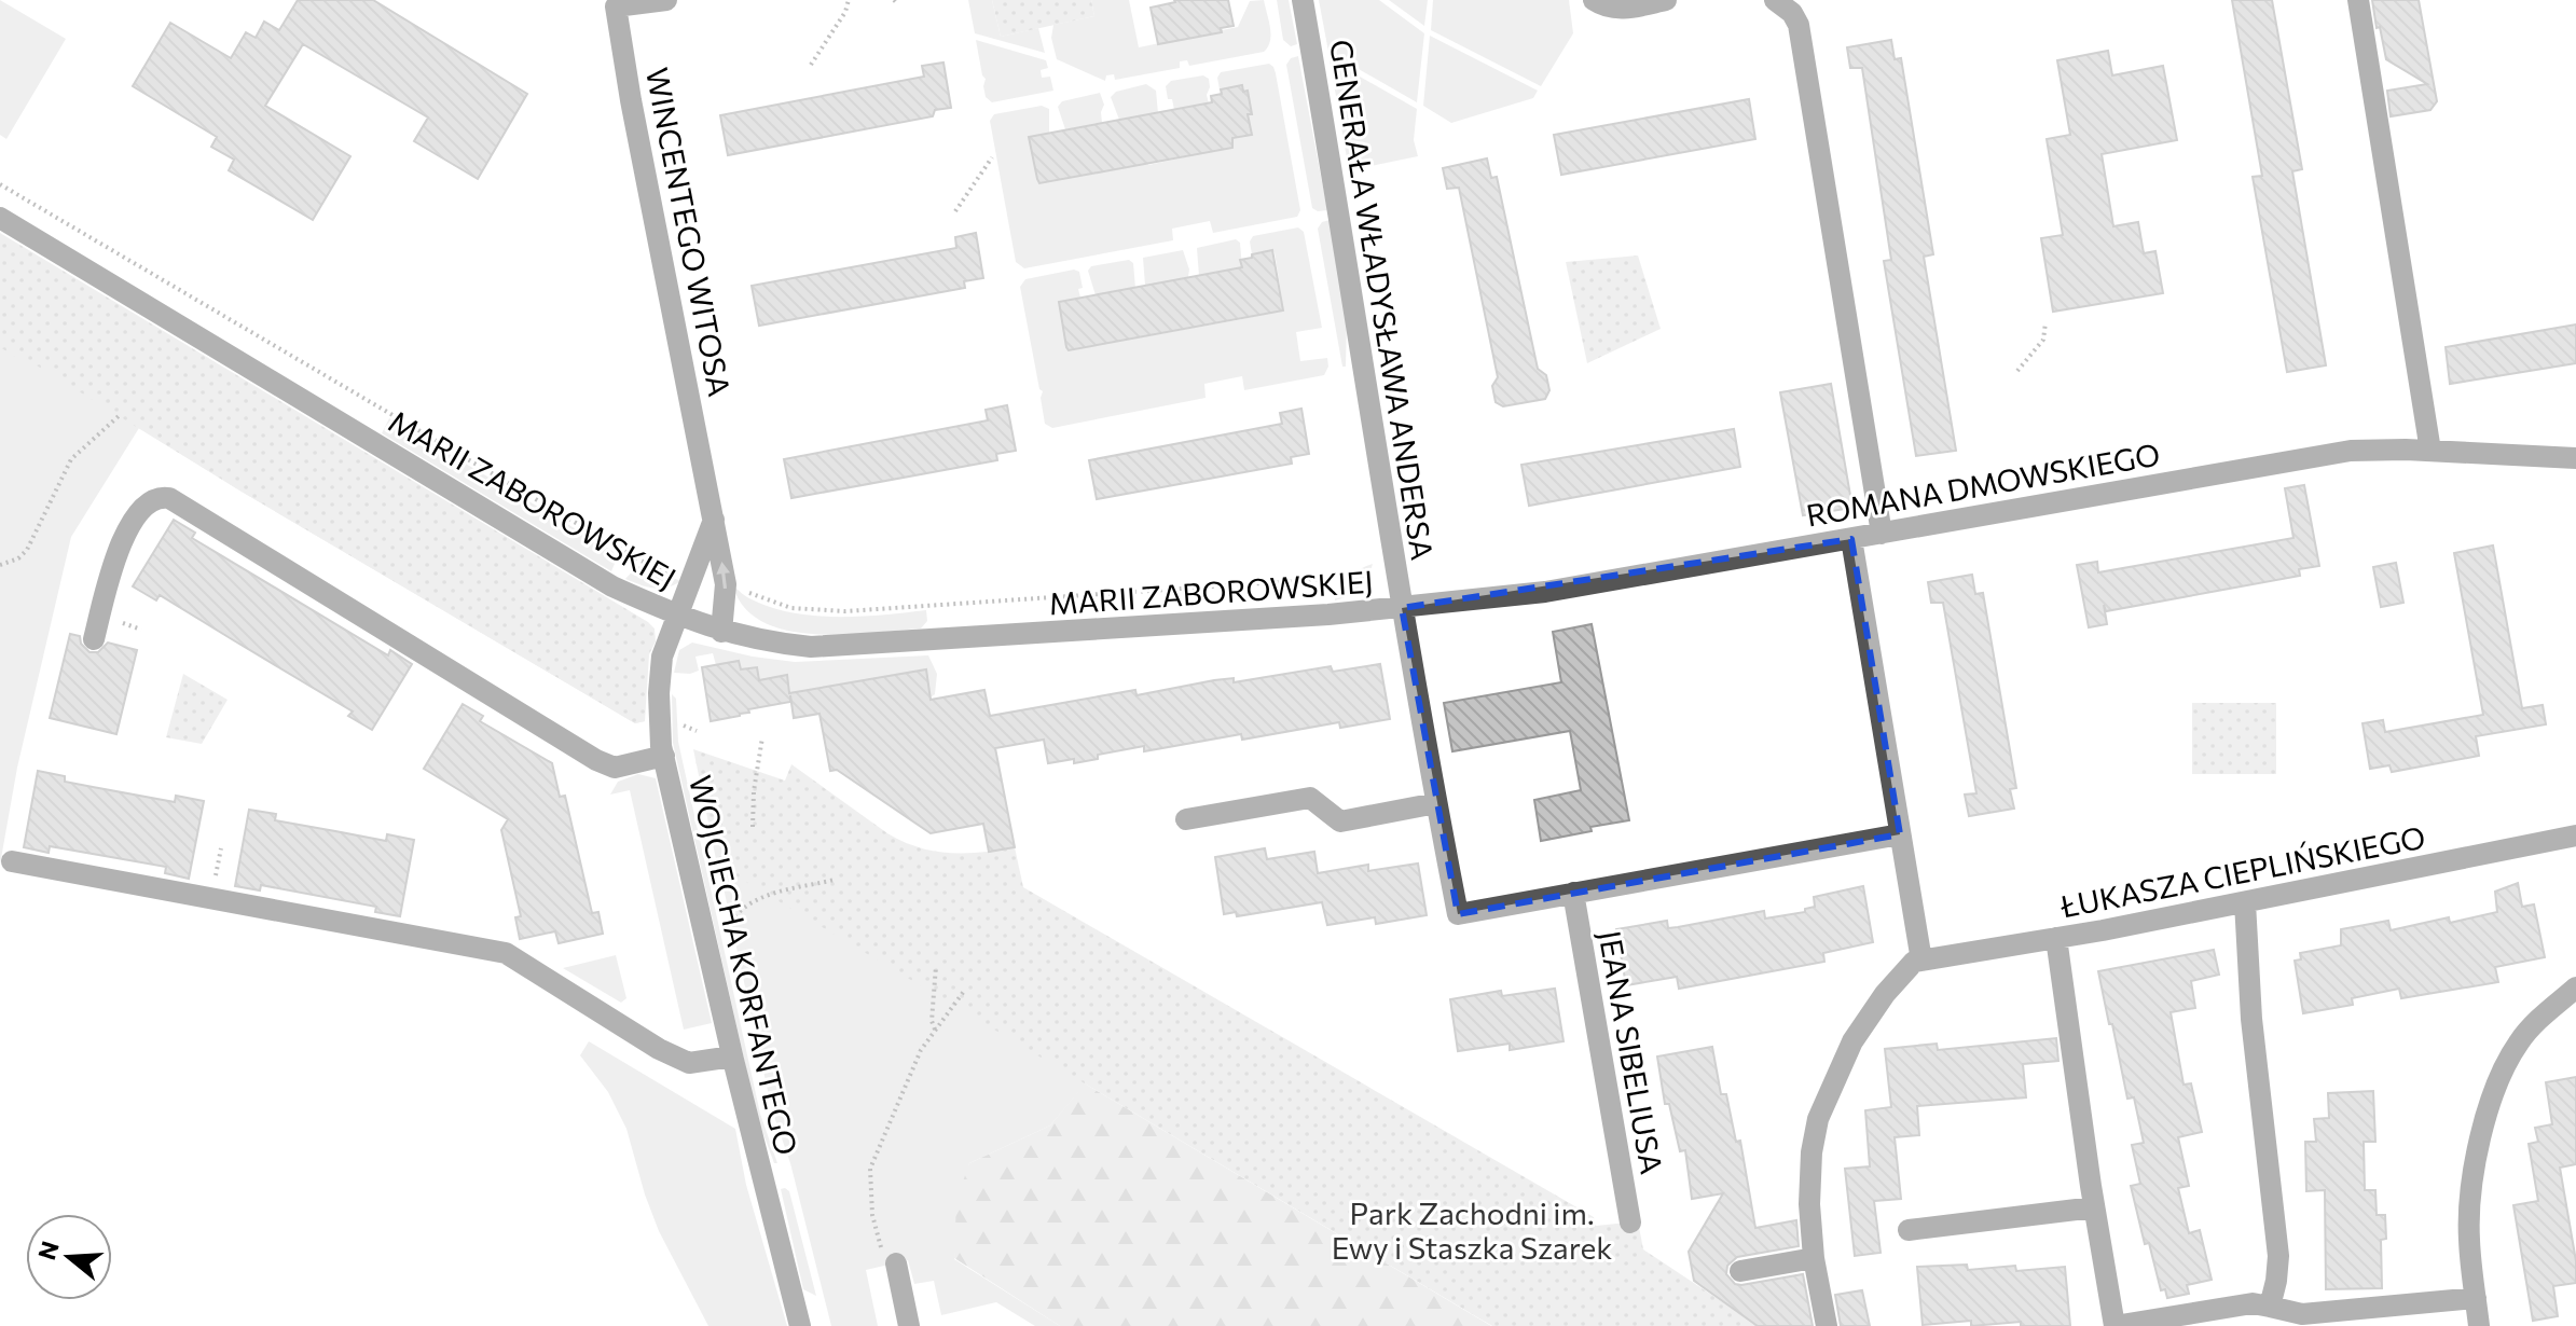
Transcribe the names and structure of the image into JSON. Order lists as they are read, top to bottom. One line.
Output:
{"streets":{"street":["WINCENTEGO WITOSA","GENERAŁA WŁADYSŁAWA ANDERSA","ROMANA DMOWSKIEGO","MARII ZABOROWSKIEJ","ŁUKASZA CIEPLIŃSKIEGO","WOJCIECHA KORFANTEGO","JEANA SIBELIUSA"]},"crossings":[["WINCENTEGO WITOSA","MARII ZABOROWSKIEJ"],["GENERAŁA WŁADYSŁAWA ANDERSA","ROMANA DMOWSKIEGO"],["GENERAŁA WŁADYSŁAWA ANDERSA","MARII ZABOROWSKIEJ"],["GENERAŁA WŁADYSŁAWA ANDERSA","JEANA SIBELIUSA"],["ROMANA DMOWSKIEGO","MARII ZABOROWSKIEJ"],["MARII ZABOROWSKIEJ","WOJCIECHA KORFANTEGO"]],"parks":["Park Zachodni im. Ewy i Staszka Szarek"],"north":"left"}
